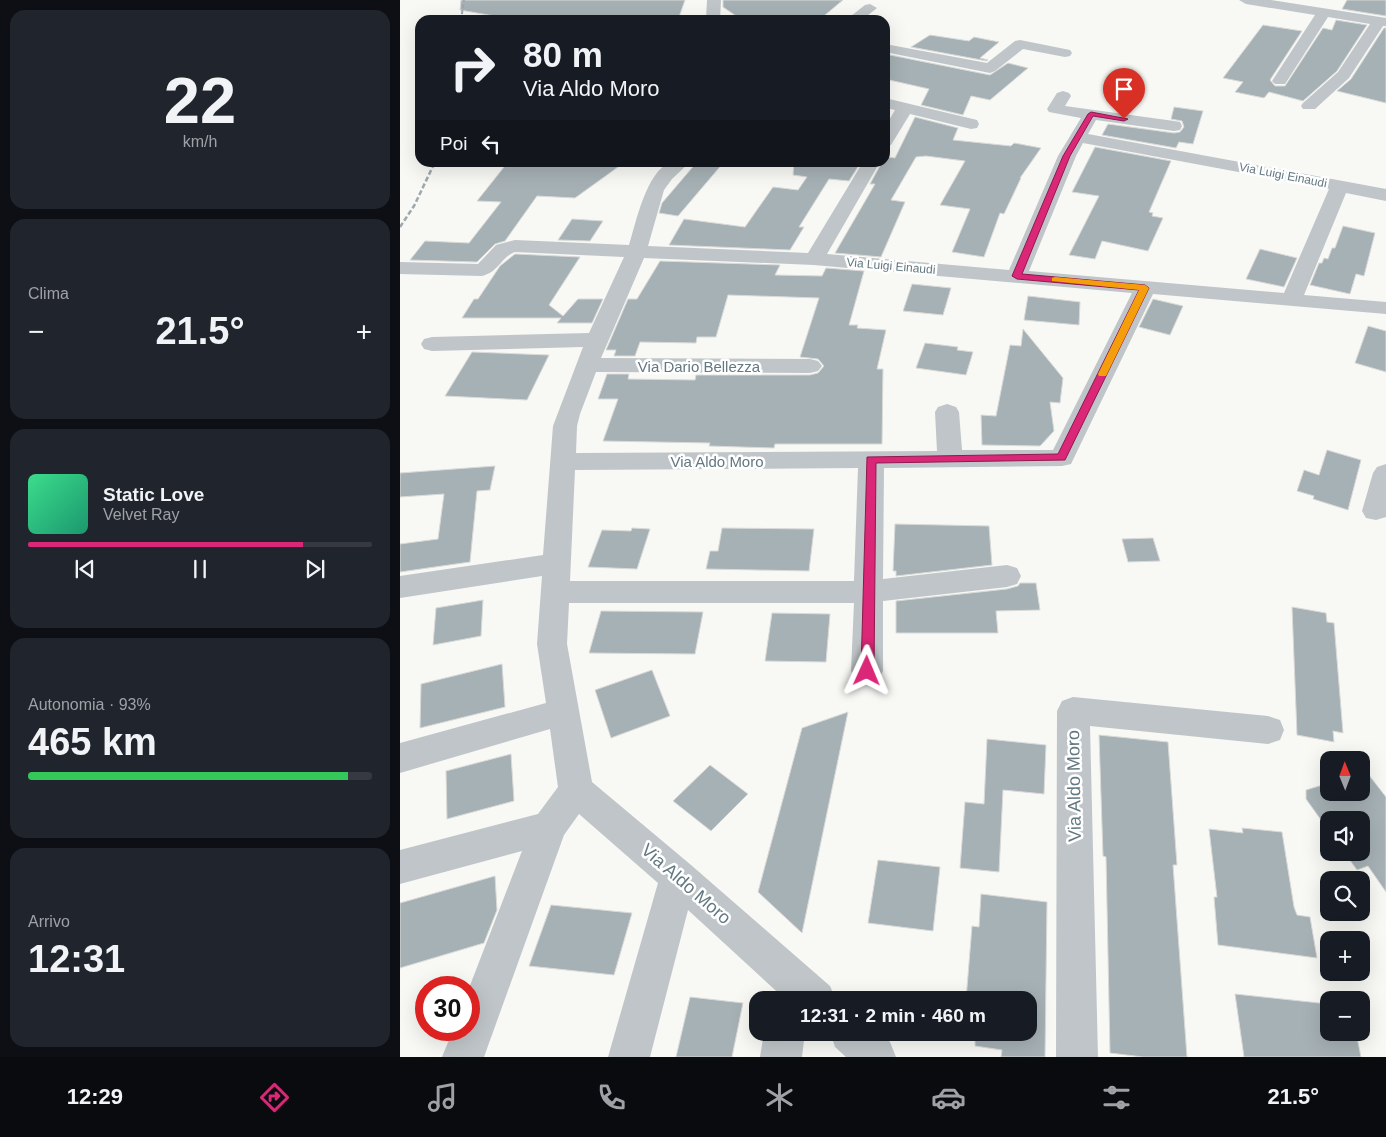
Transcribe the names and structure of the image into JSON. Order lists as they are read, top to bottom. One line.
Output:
{"streets":{"street":["Via Luigi Einaudi","Via Dario Bellezza","Via Aldo Moro"]},"crossings":[["Via Luigi Einaudi","Via Aldo Moro"]],"north":"top","page":{"tile":[["22","km/h"],"Clima",["Autonomia · 93%","465 km"],["Arrivo","12:31"]],"turn":["80 m","Via Aldo Moro"],"then":"Poi","heat":["−","21.5°","+"],"song":["Static Love","Velvet Ray"],"map_buttons":["+","−"],"limit":"30","trip":"12:31 · 2 min · 460 m","tabs":["12:29","21.5°"]}}
